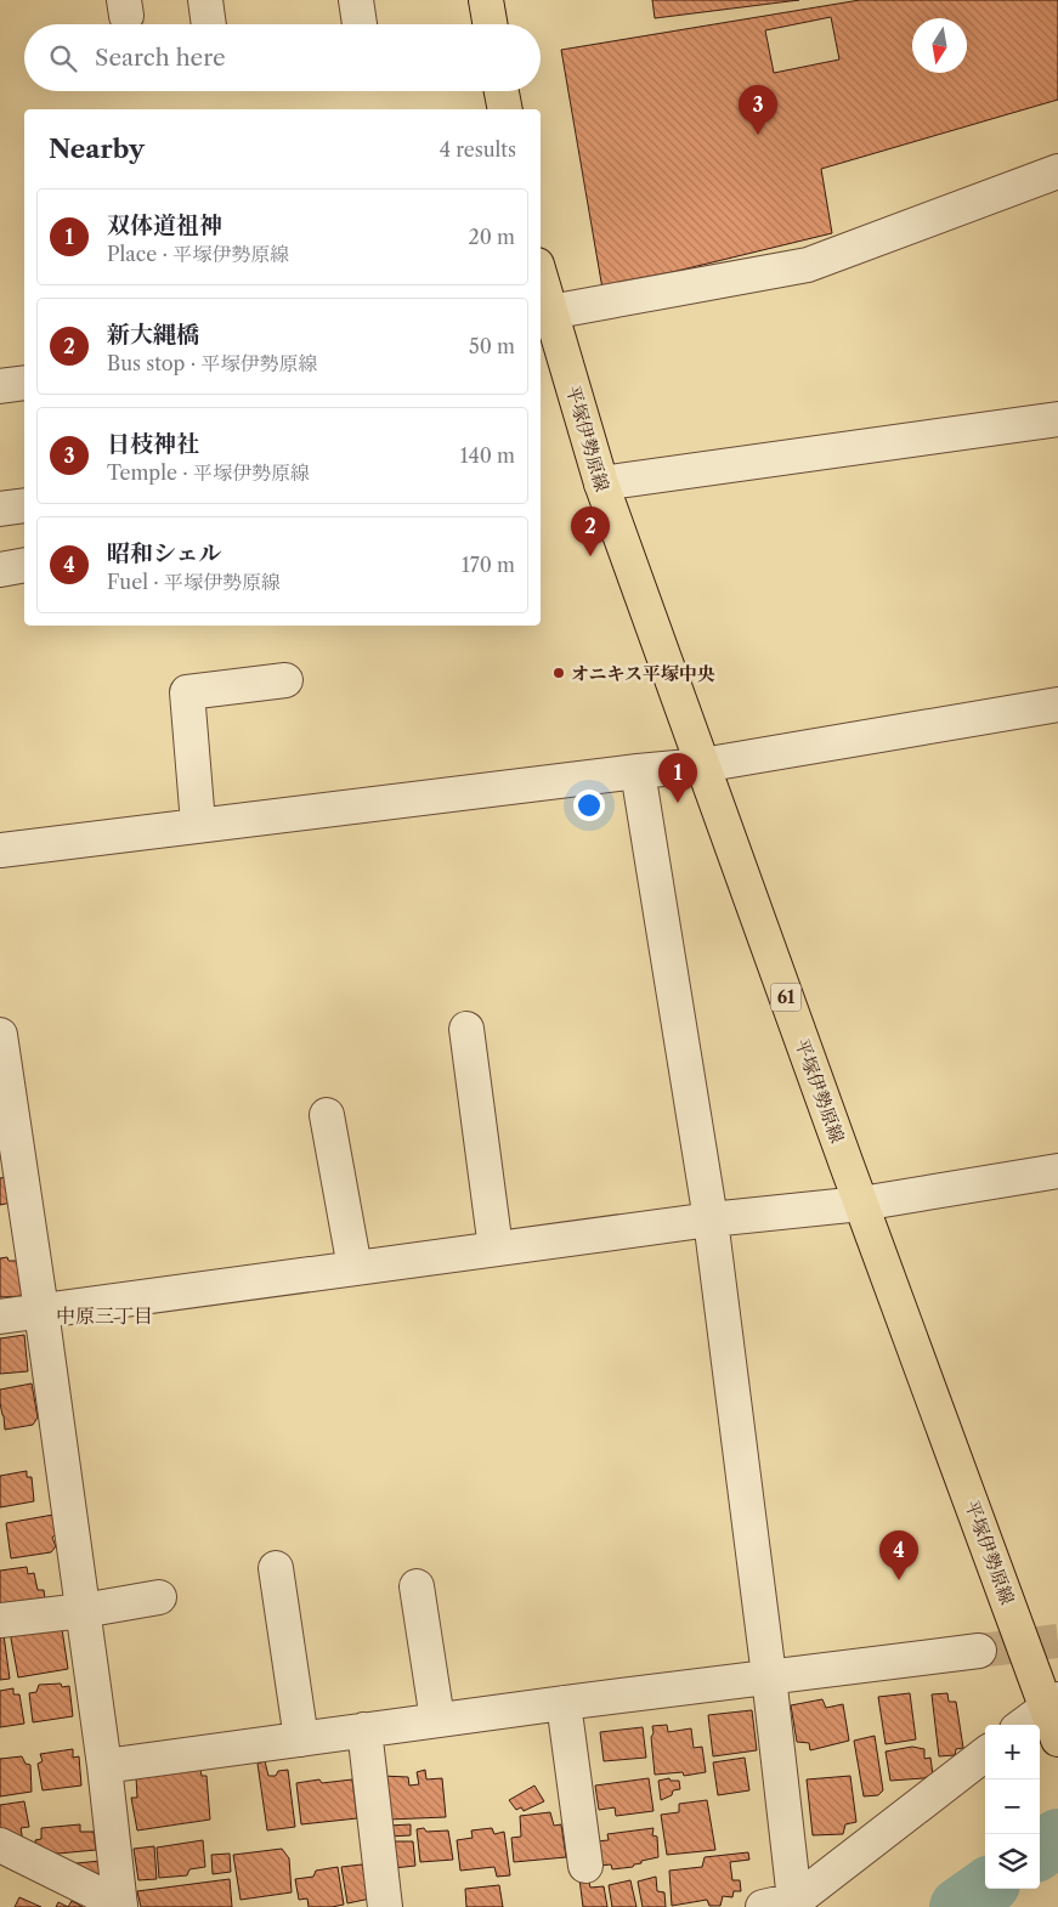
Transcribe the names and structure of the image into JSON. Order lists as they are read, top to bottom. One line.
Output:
{"streets":{"main road":["平塚伊勢原線","61"]},"districts":["中原三丁目"],"places":["オニキス平塚中央"],"north":"bottom","page":{"search":"Search here","pins":["3","2","1","4"],"heading":["Nearby","4 results"],"list":[{"mark":"1","name":"双体道祖神","note":"Place · 平塚伊勢原線","value":"20 m"},{"mark":"2","name":"新大縄橋","note":"Bus stop · 平塚伊勢原線","value":"50 m"},{"mark":"3","name":"日枝神社","note":"Temple · 平塚伊勢原線","value":"140 m"},{"mark":"4","name":"昭和シェル","note":"Fuel · 平塚伊勢原線","value":"170 m"}],"map_buttons":["+","−"]}}
